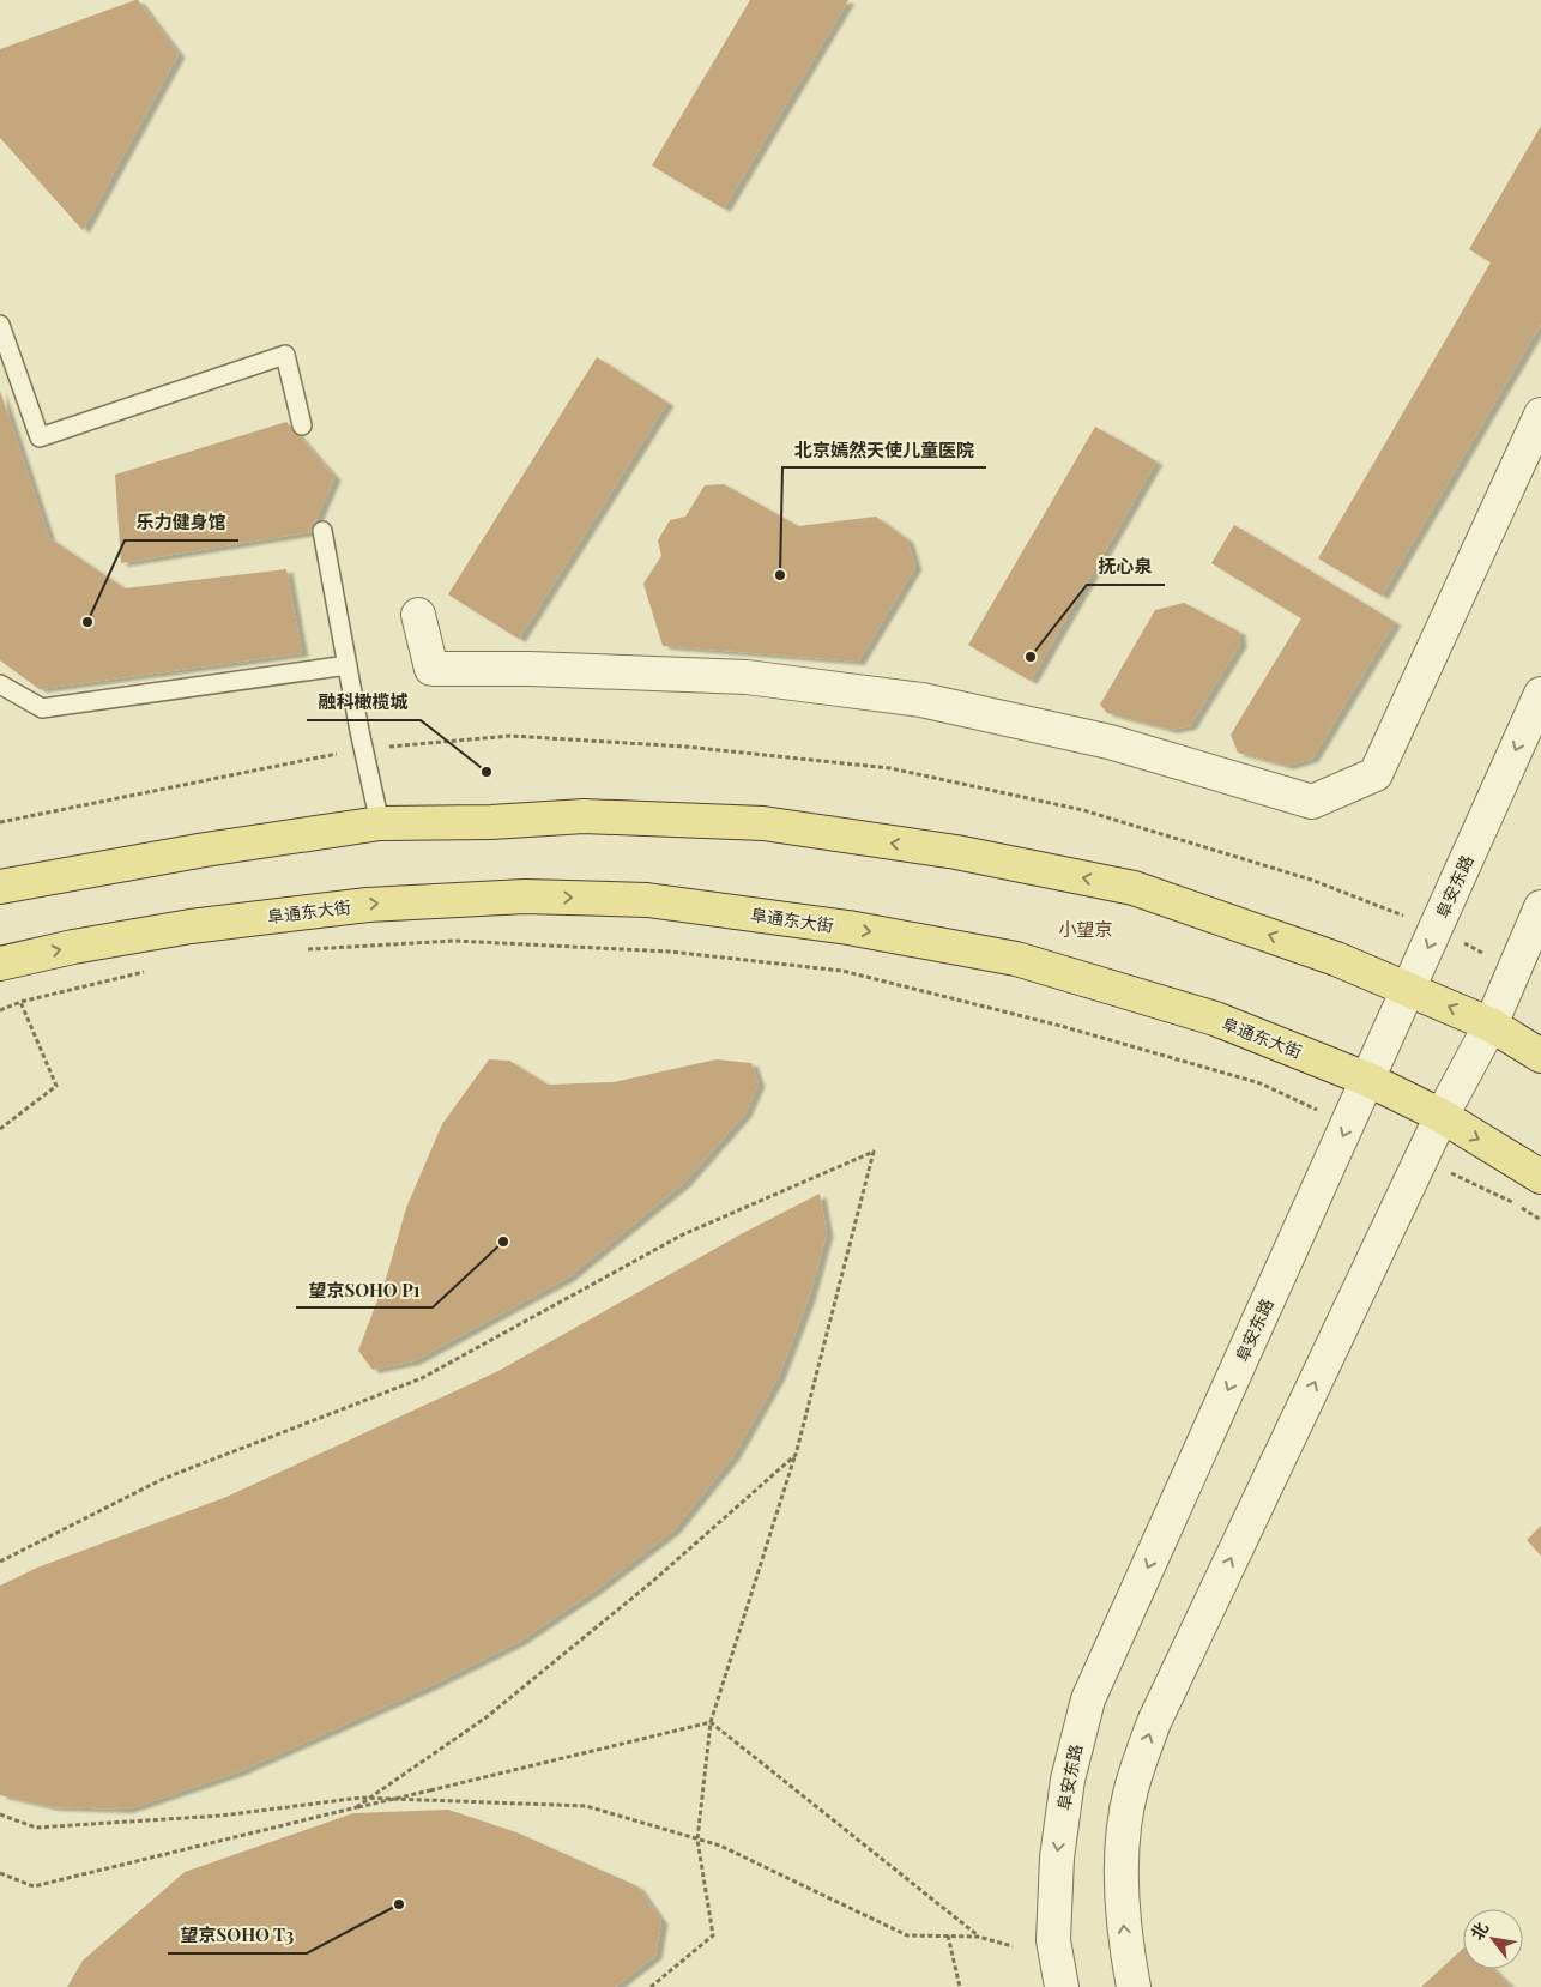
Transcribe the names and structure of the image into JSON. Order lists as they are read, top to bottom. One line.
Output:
{"streets":{"main road":["阜通东大街"],"street":["阜安东路"]},"crossings":[["阜安东路","阜通东大街"]],"districts":["小望京"],"places":["北京嫣然天使儿童医院","乐力健身馆","抚心泉","融科橄榄城","望京SOHO P1","望京SOHO T3"],"north":"top left"}
